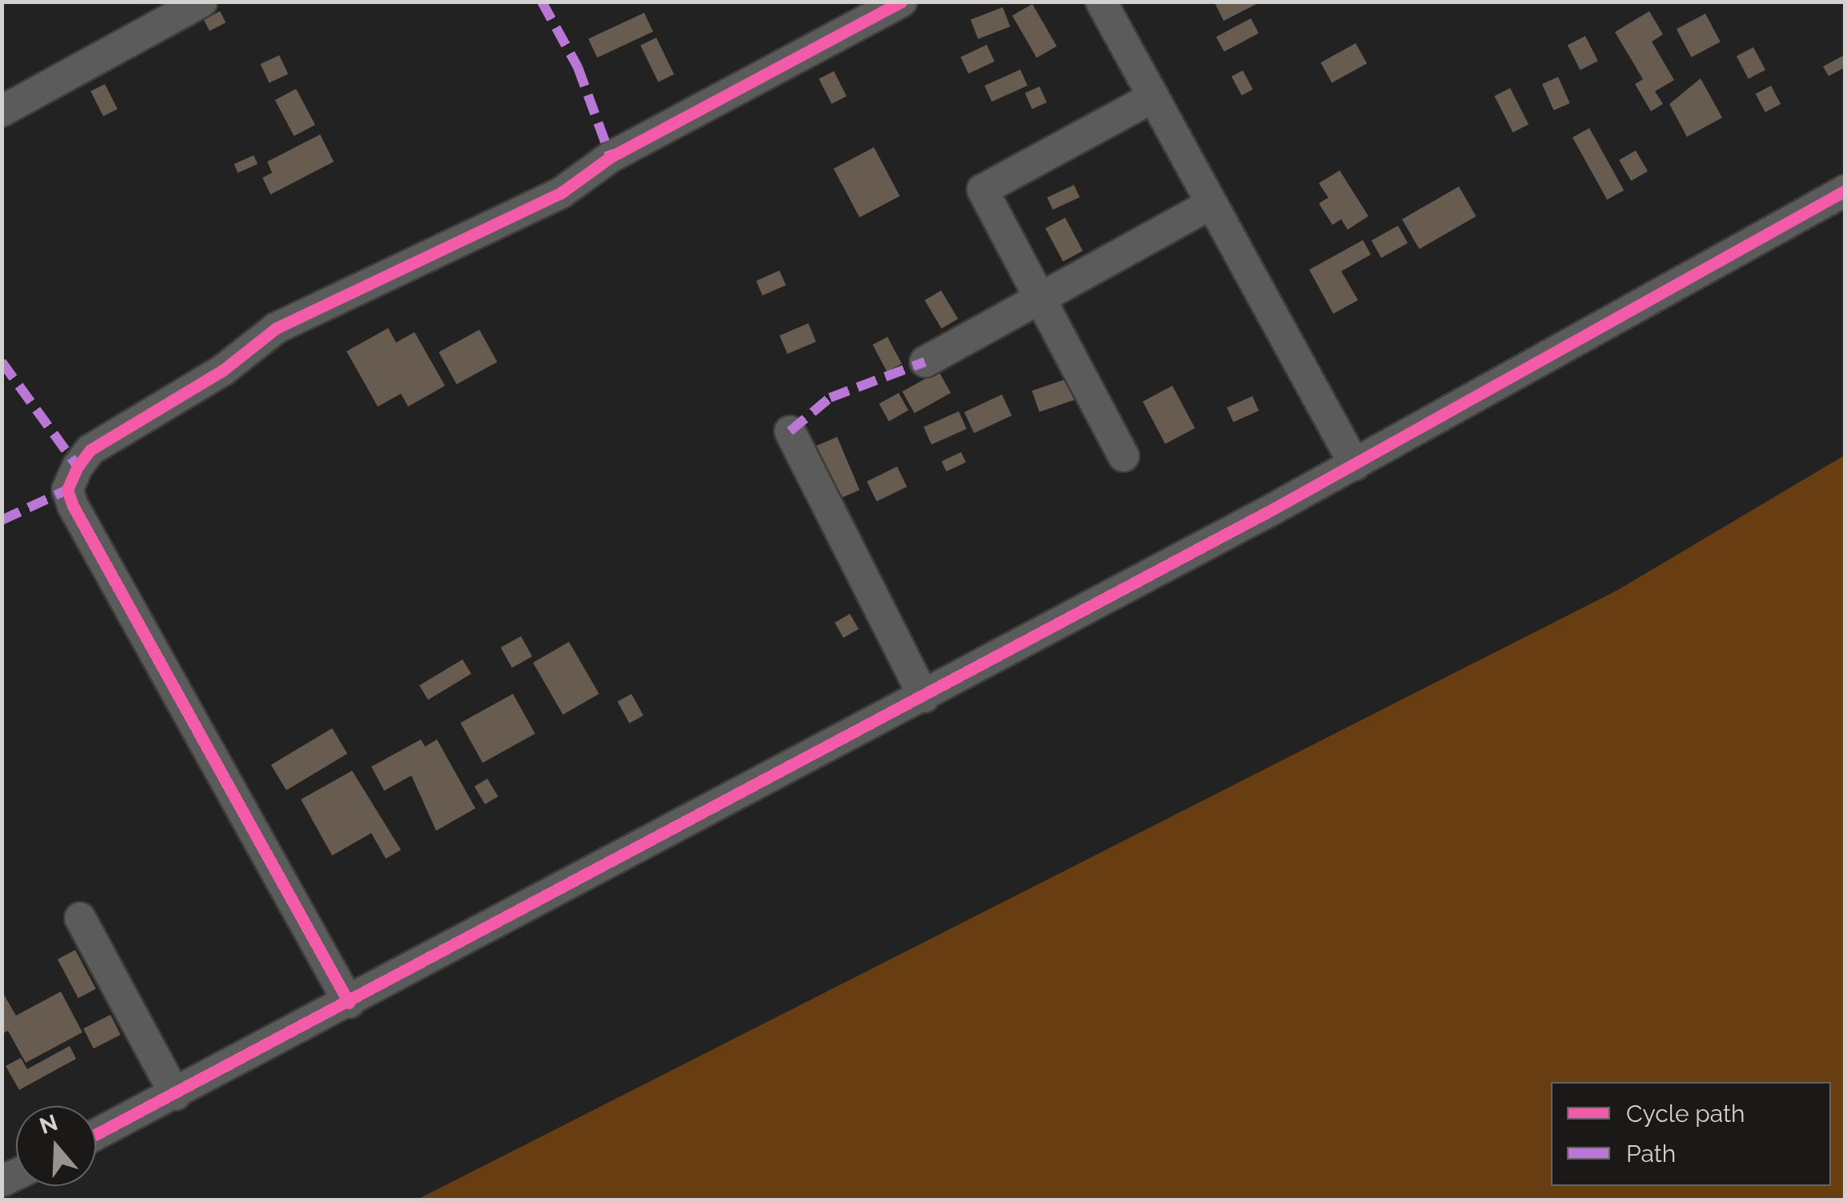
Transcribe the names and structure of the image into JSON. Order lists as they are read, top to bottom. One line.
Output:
{"legend":["Cycle path","Path"],"north":"top"}
